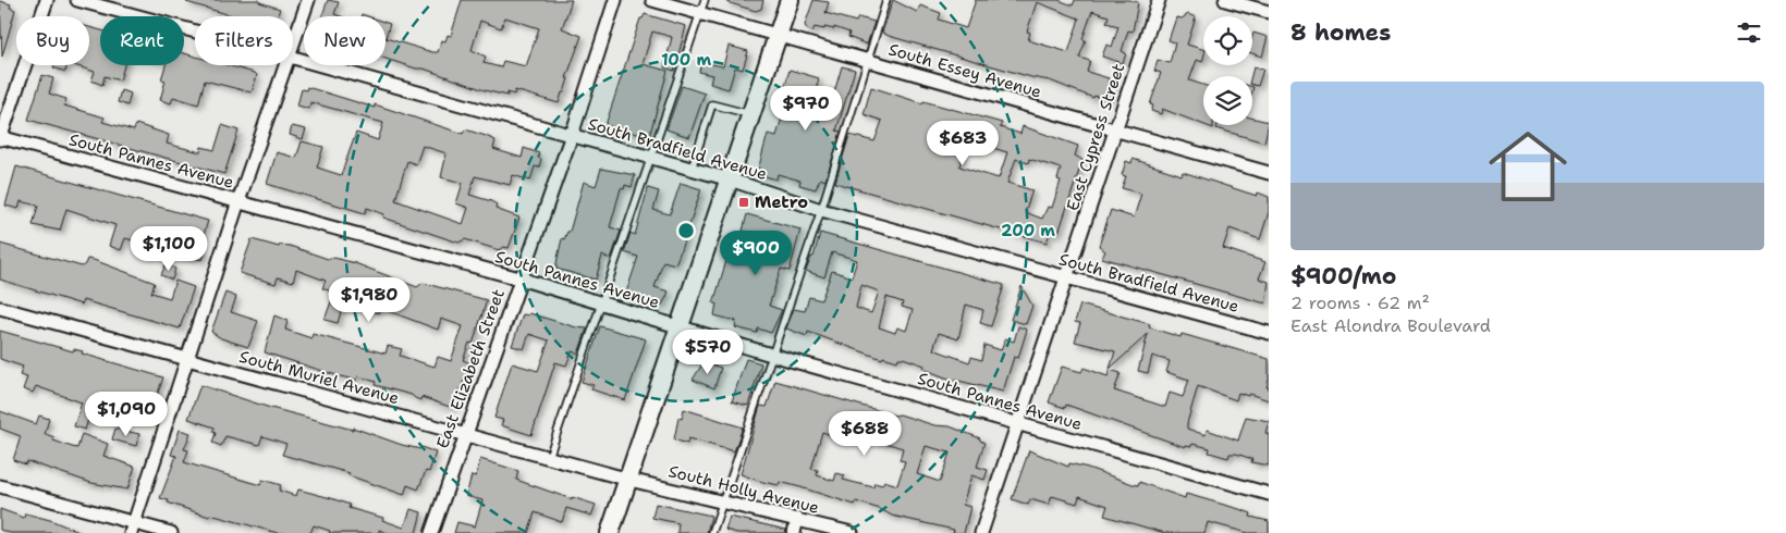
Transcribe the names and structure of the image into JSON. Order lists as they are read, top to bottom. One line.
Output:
{"streets":{"street":["South Essey Avenue","East Cypress Street","South Bradfield Avenue","South Pannes Avenue","East Elizabeth Street","South Muriel Avenue","South Holly Avenue"]},"crossings":[["South Essey Avenue","East Cypress Street"],["East Cypress Street","South Bradfield Avenue"],["East Cypress Street","South Pannes Avenue"],["South Bradfield Avenue","East Elizabeth Street"],["South Pannes Avenue","East Elizabeth Street"],["East Elizabeth Street","South Muriel Avenue"],["South Muriel Avenue","South Holly Avenue"]],"places":{"transit":["Metro"]},"page":{"heading":"8 homes","chip":["Buy","Rent","Filters","New"],"list":[{"name":"$900/mo","note":"2 rooms · 62 m² · East Alondra Boulevard"}],"price":["$970","$683","$1,100","$900","$1,980","$570","$1,090","$688"]},"rings":["100 m","200 m"]}
